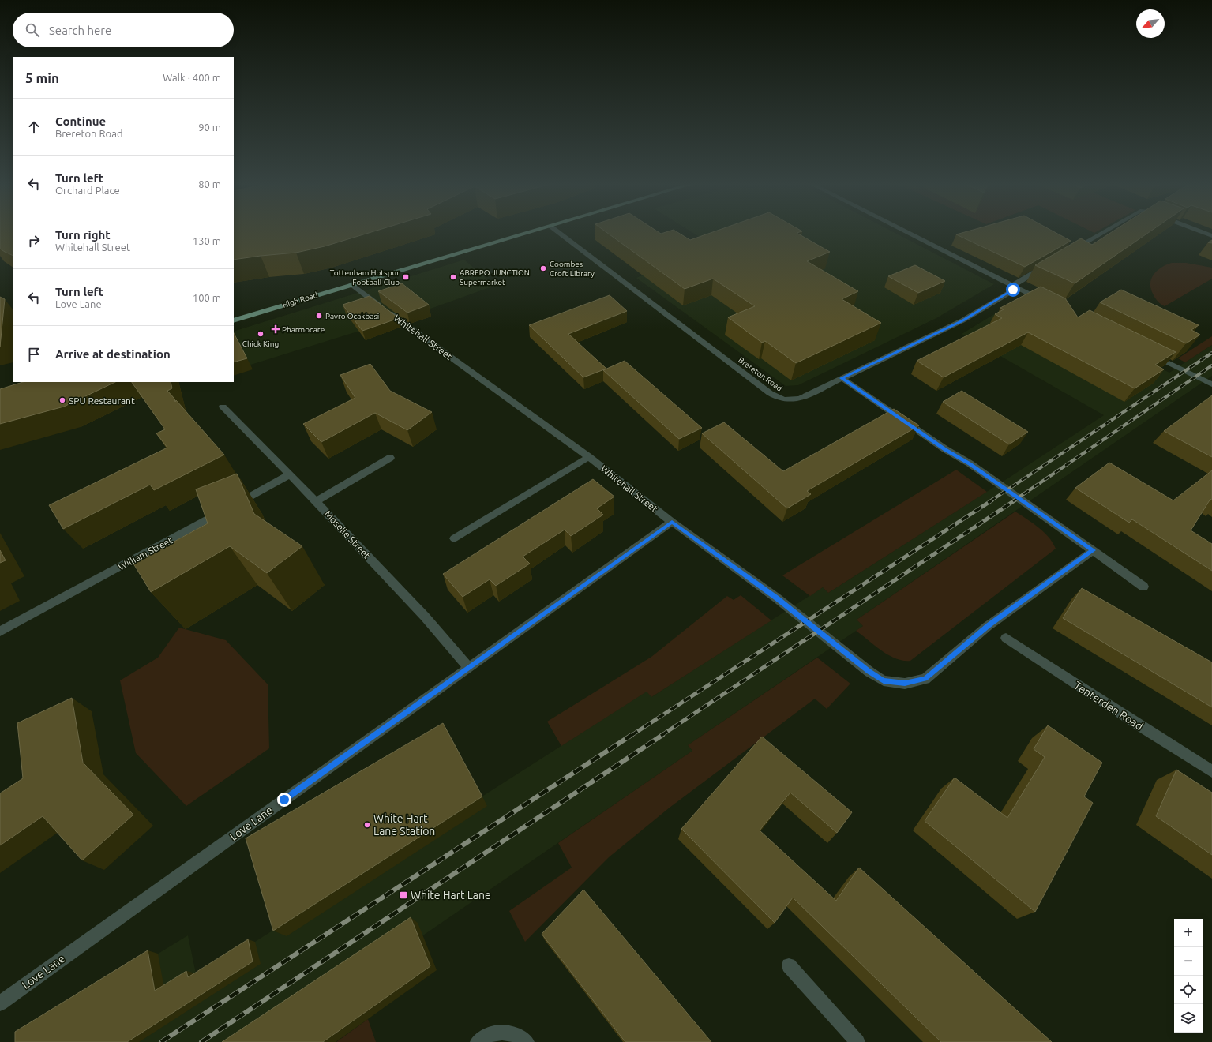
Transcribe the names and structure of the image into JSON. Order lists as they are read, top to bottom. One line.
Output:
{"streets":{"main road":["High Road"],"street":["Whitehall Street","Brereton Road","Moselle Street","William Street","Tenterden Road","Love Lane"]},"crossings":[["High Road","Whitehall Street"],["Whitehall Street","Love Lane"],["Moselle Street","William Street"],["Moselle Street","Love Lane"]],"places":{"other":["Coombes Croft Library","ABREPO JUNCTION Supermarket","Pavro Ocakbasi","Chick King","SPU Restaurant","White Hart Lane Station"],"transit":["Tottenham Hotspur Football Club","White Hart Lane"],"health":["Pharmocare"]},"north":"bottom left","page":{"search":"Search here","heading":["5 min","Walk · 400 m"],"list":[["Continue","Brereton Road","90 m"],["Turn left","Orchard Place","80 m"],["Turn right","Whitehall Street","130 m"],["Turn left","Love Lane","100 m"],"Arrive at destination"],"map_buttons":["+","−"]}}
